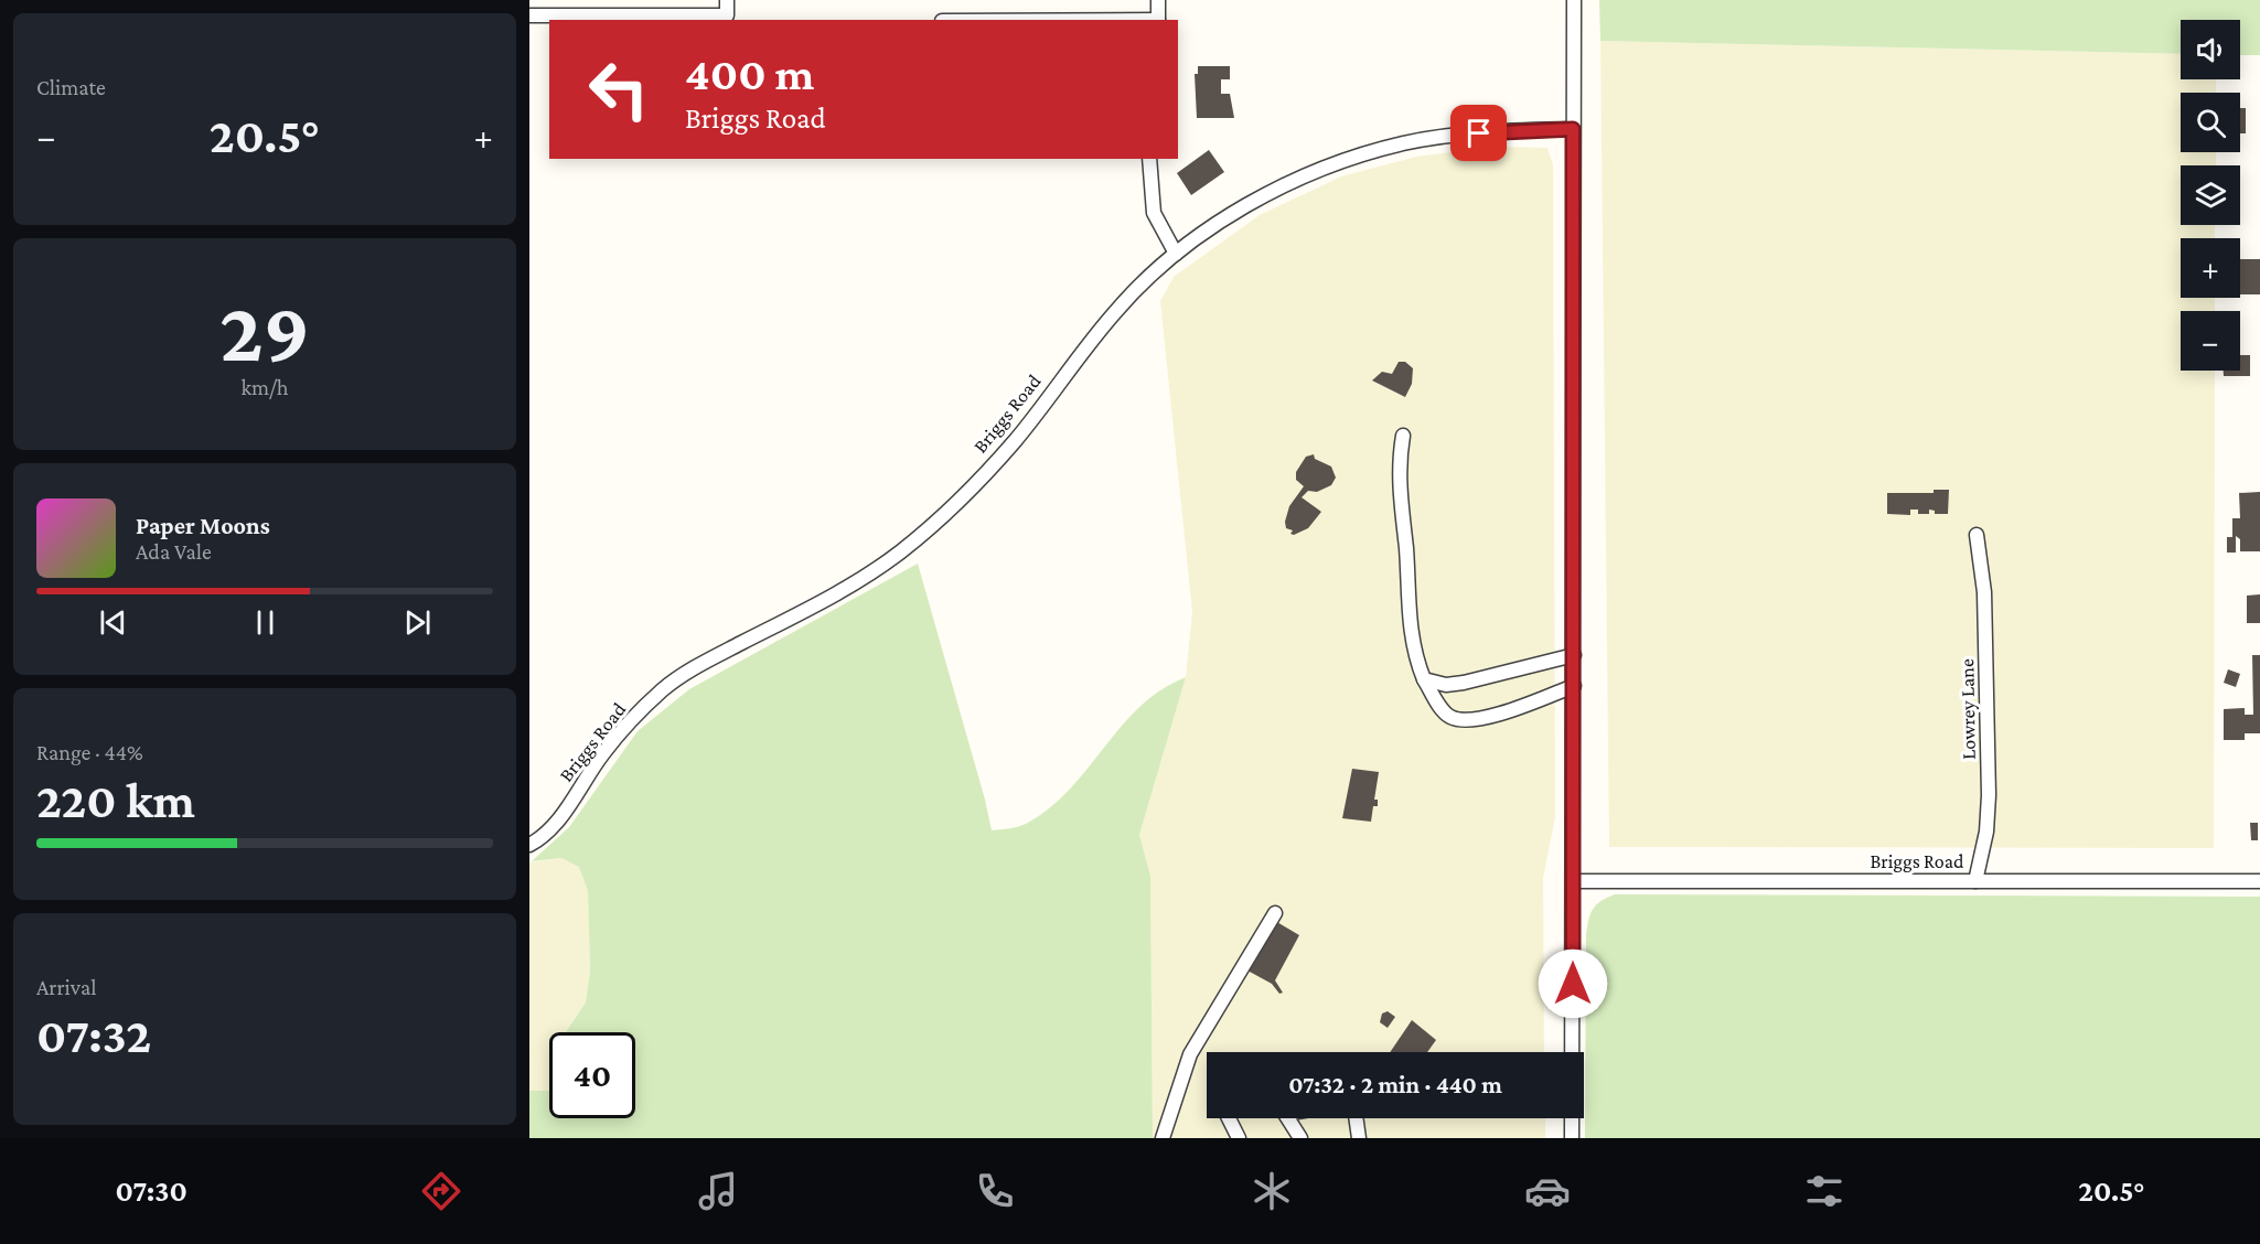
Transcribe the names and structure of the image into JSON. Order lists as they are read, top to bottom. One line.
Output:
{"streets":{"street":["Briggs Road","Lowrey Lane"]},"crossings":[["Briggs Road","Lowrey Lane"]],"page":{"tile":["Climate",["29","km/h"],["Range · 44%","220 km"],["Arrival","07:32"]],"map_buttons":["+","−"],"turn":["400 m","Briggs Road"],"heat":["−","20.5°","+"],"song":["Paper Moons","Ada Vale"],"limit":"40","trip":"07:32 · 2 min · 440 m","tabs":["07:30","20.5°"]}}
